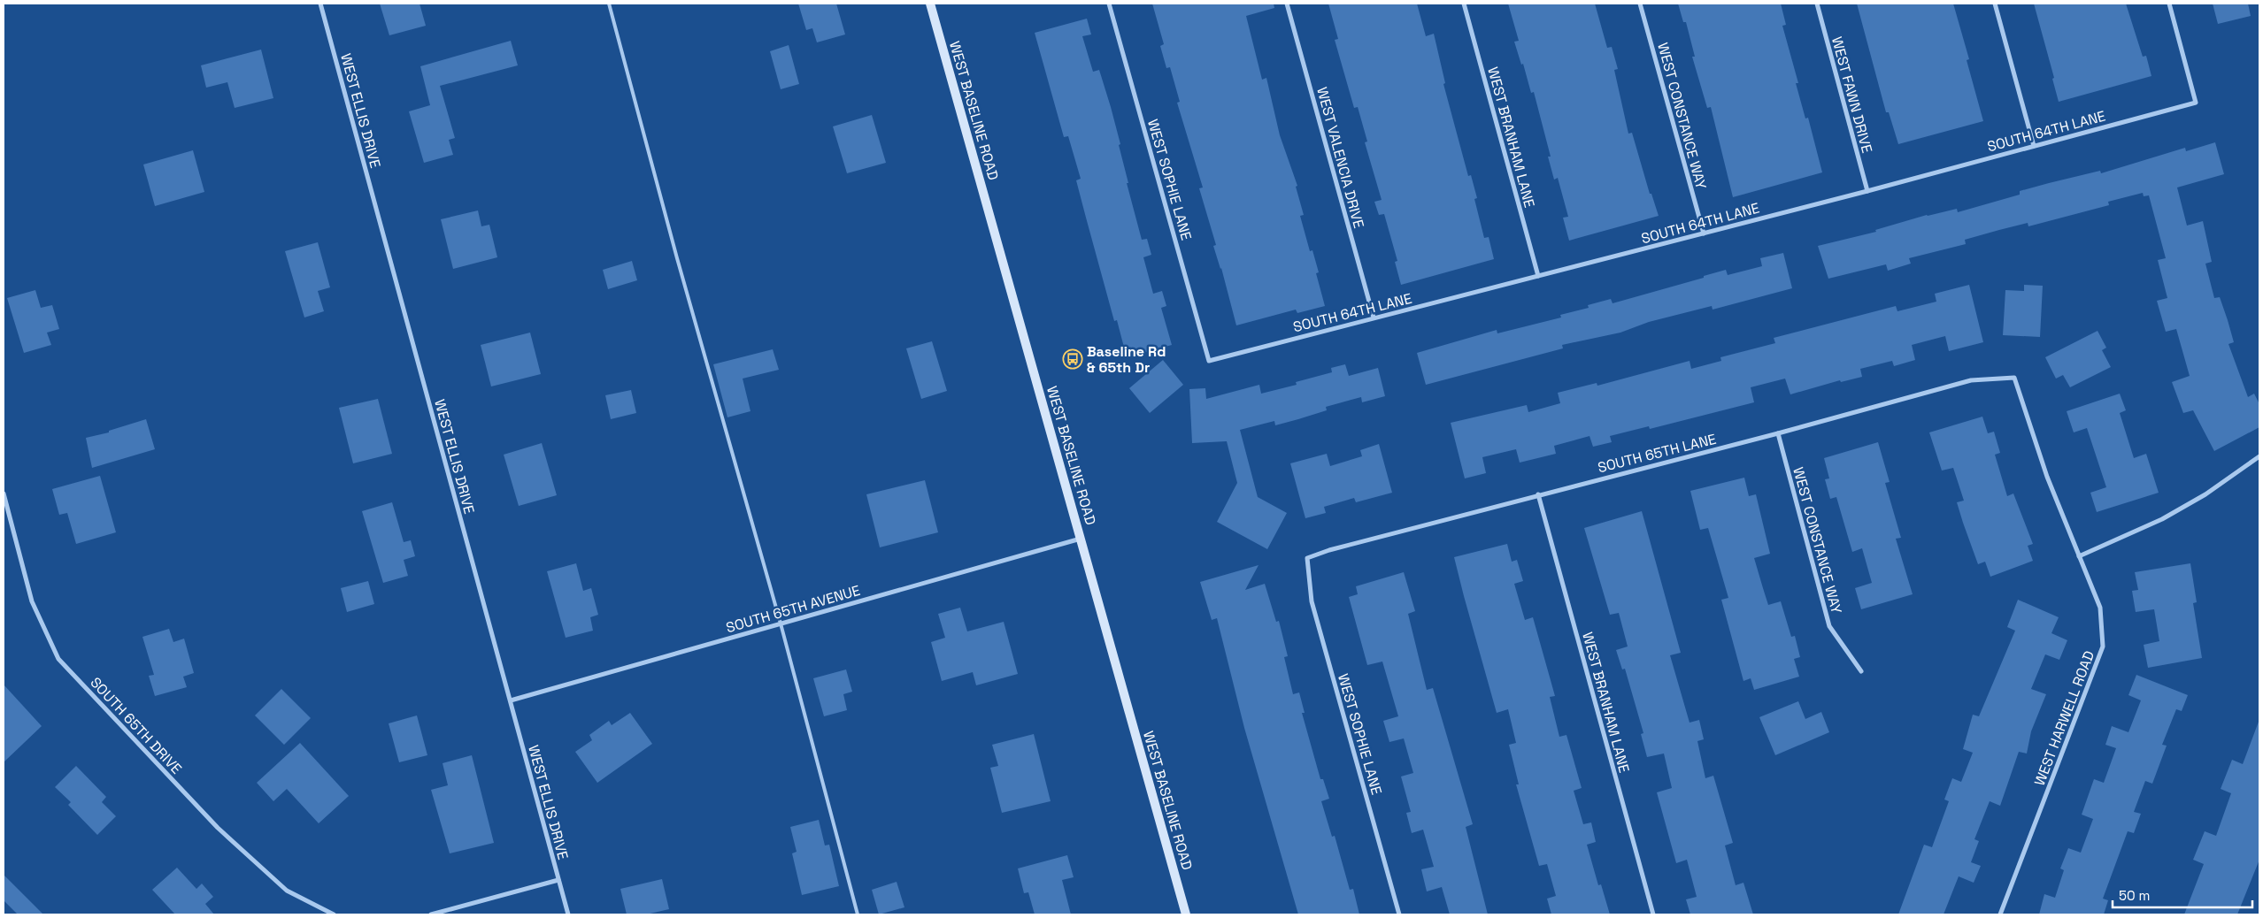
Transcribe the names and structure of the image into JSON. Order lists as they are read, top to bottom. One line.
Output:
{"streets":{"main road":["WEST BASELINE ROAD"],"street":["WEST FAWN DRIVE","WEST ELLIS DRIVE","WEST CONSTANCE WAY","SOUTH 64TH LANE","WEST BRANHAM LANE","WEST VALENCIA DRIVE","WEST SOPHIE LANE","SOUTH 65TH LANE","SOUTH 65TH AVENUE","WEST HARWELL ROAD","SOUTH 65TH DRIVE"]},"crossings":[["WEST FAWN DRIVE","SOUTH 64TH LANE"],["WEST ELLIS DRIVE","SOUTH 65TH AVENUE"],["WEST BASELINE ROAD","SOUTH 65TH AVENUE"],["WEST CONSTANCE WAY","SOUTH 64TH LANE"],["WEST CONSTANCE WAY","SOUTH 65TH LANE"],["SOUTH 64TH LANE","WEST BRANHAM LANE"],["SOUTH 64TH LANE","WEST VALENCIA DRIVE"],["SOUTH 64TH LANE","WEST SOPHIE LANE"],["WEST BRANHAM LANE","SOUTH 65TH LANE"],["WEST SOPHIE LANE","SOUTH 65TH LANE"],["SOUTH 65TH LANE","WEST HARWELL ROAD"]],"places":{"bus stop":["Baseline Rd & 65th Dr"]},"scale_bar":"50 m"}
